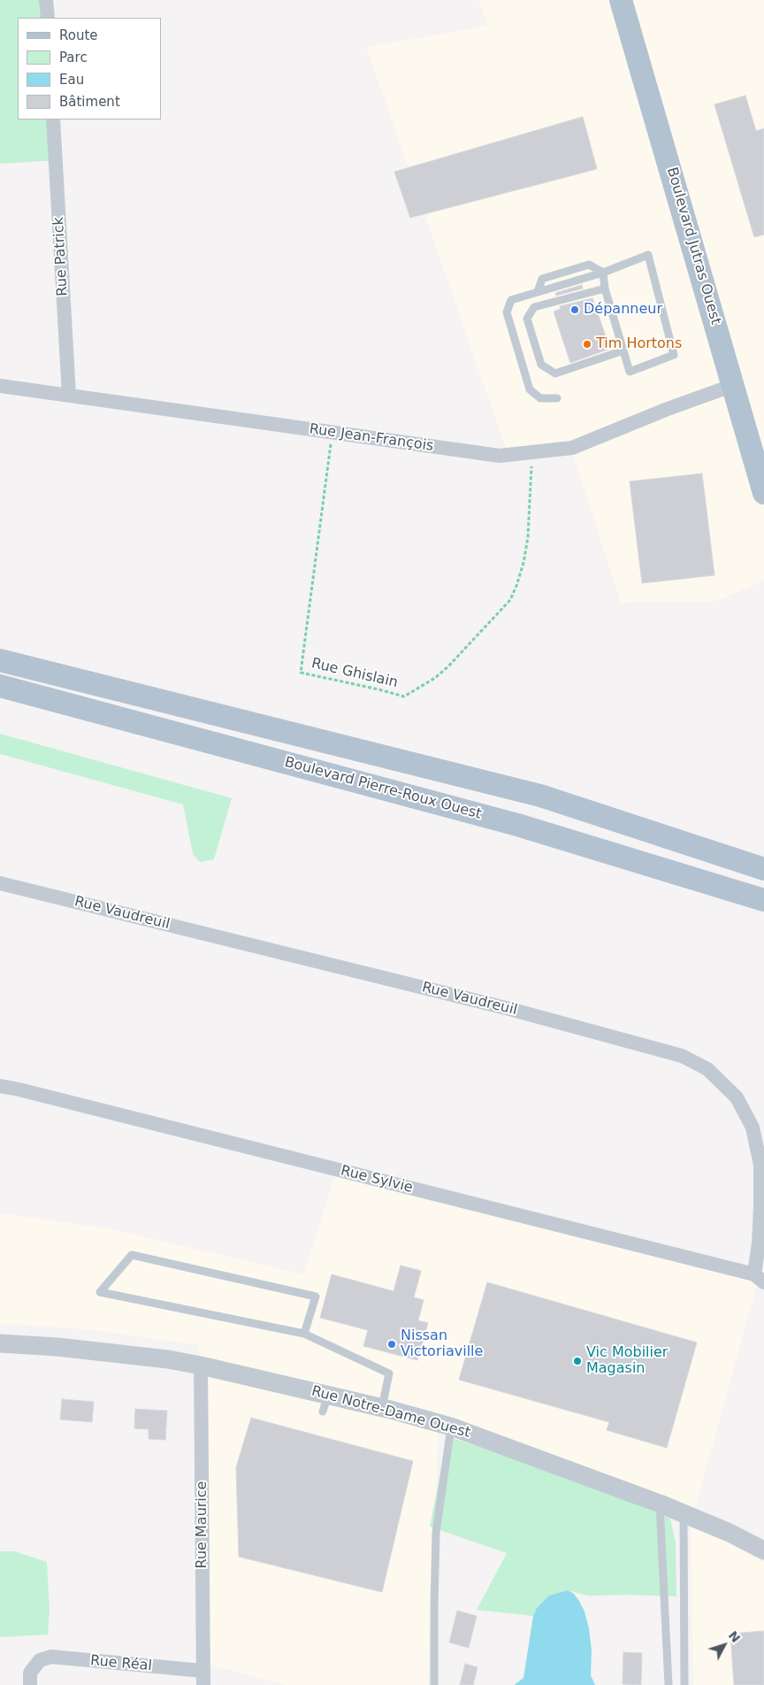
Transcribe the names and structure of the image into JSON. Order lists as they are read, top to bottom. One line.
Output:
{"streets":{"main road":["Boulevard Jutras Ouest","Boulevard Pierre-Roux Ouest"],"street":["Rue Patrick","Rue Jean-François","Rue Vaudreuil","Rue Sylvie","Rue Notre-Dame Ouest","Rue Maurice","Rue Réal"],"path":["Rue Ghislain"]},"crossings":[["Boulevard Jutras Ouest","Rue Jean-François"],["Rue Patrick","Rue Jean-François"],["Rue Jean-François","Rue Ghislain"],["Rue Vaudreuil","Rue Sylvie"],["Rue Notre-Dame Ouest","Rue Maurice"],["Rue Maurice","Rue Réal"]],"places":["Dépanneur","Tim Hortons","Nissan Victoriaville","Vic Mobilier Magasin"],"legend":["Route","Parc","Eau","Bâtiment"],"north":"top right"}
